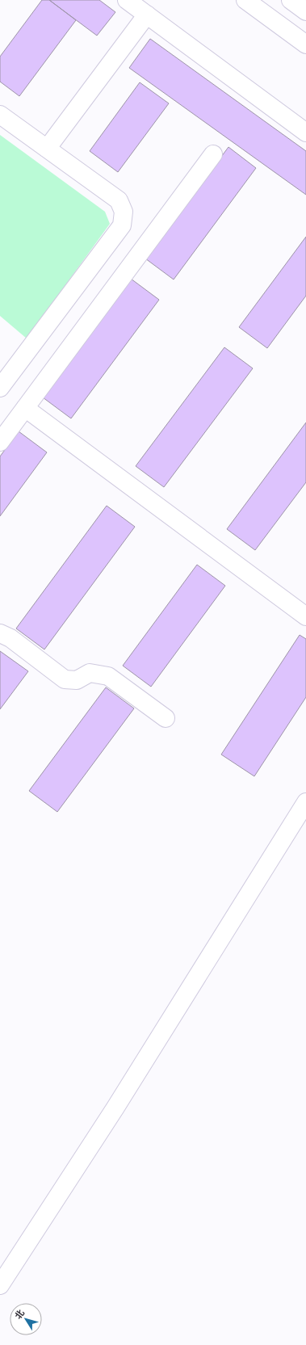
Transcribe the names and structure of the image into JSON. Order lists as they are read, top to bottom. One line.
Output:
{"north":"top left"}
